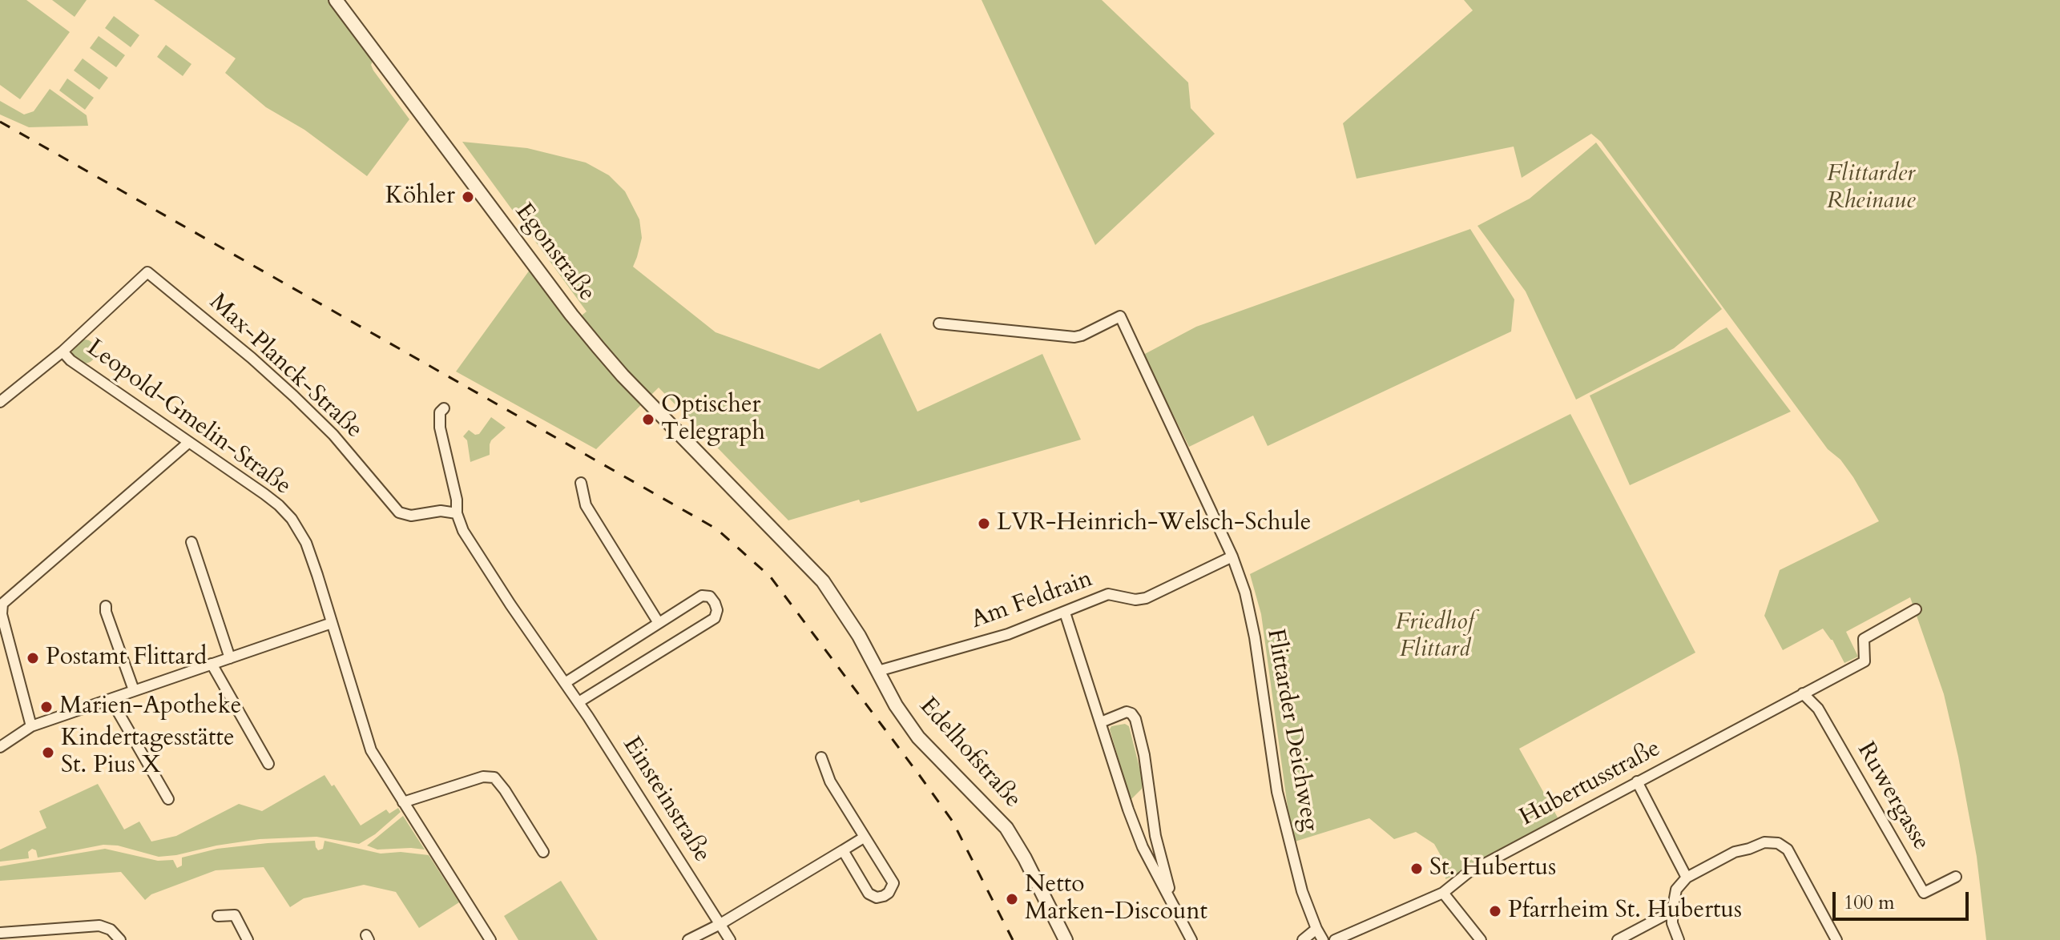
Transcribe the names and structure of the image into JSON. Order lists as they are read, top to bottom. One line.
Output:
{"streets":{"street":["Egonstraße","Max-Planck-Straße","Leopold-Gmelin-Straße","Am Feldrain","Flittarder Deichweg","Edelhofstraße","Hubertusstraße","Ruwergasse","Einsteinstraße"]},"crossings":[["Egonstraße","Edelhofstraße"],["Max-Planck-Straße","Leopold-Gmelin-Straße"],["Max-Planck-Straße","Einsteinstraße"],["Am Feldrain","Flittarder Deichweg"],["Am Feldrain","Edelhofstraße"],["Hubertusstraße","Ruwergasse"]],"parks":["Flittarder Rheinaue","Friedhof Flittard"],"places":["Köhler","Optischer Telegraph","LVR-Heinrich-Welsch-Schule","Postamt Flittard","Marien-Apotheke","Kindertagesstätte St. Pius X","St. Hubertus","Netto Marken-Discount","Pfarrheim St. Hubertus"],"scale_bar":"100 m"}
